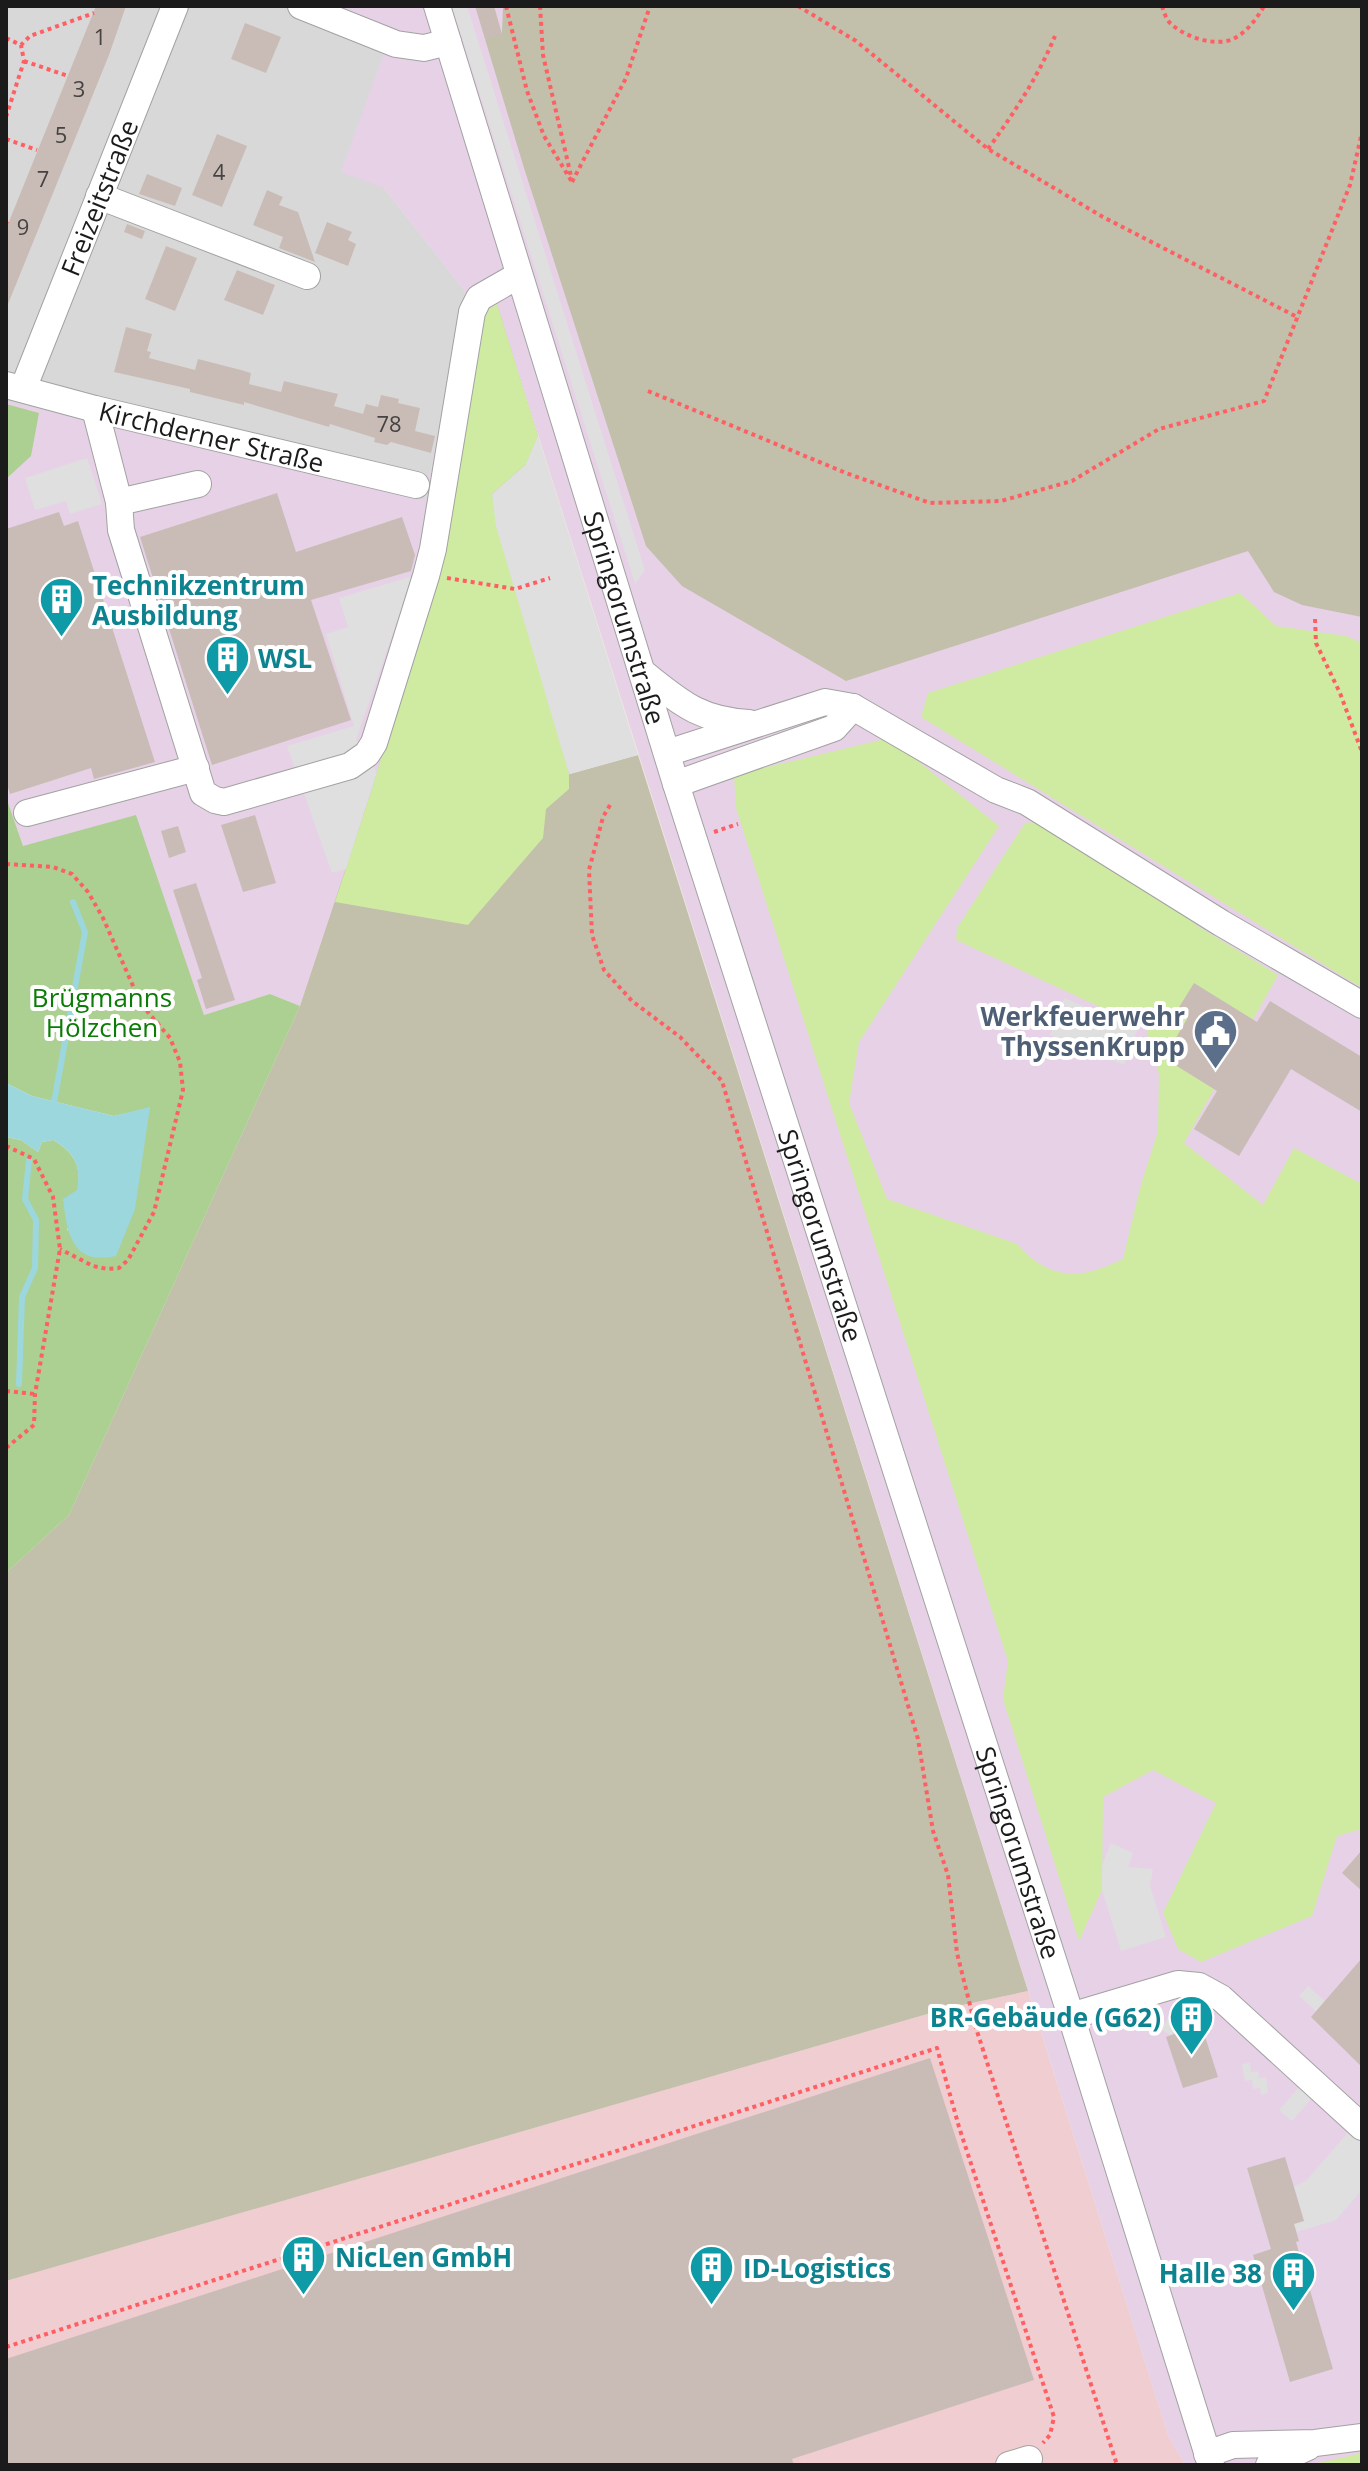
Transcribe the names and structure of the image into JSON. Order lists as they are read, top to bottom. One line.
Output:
{"streets":{"street":["Freizeitstraße","Kirchderner Straße","Springorumstraße"]},"crossings":[["Freizeitstraße","Kirchderner Straße"]],"parks":["Brügmanns Hölzchen"],"places":{"building":["Technikzentrum Ausbildung","WSL","BR-Gebäude (G62)","NicLen GmbH","ID-Logistics","Halle 38"],"public building":["Werkfeuerwehr ThyssenKrupp"]},"house_numbers":["1","3","5","4","7","9","78"]}
